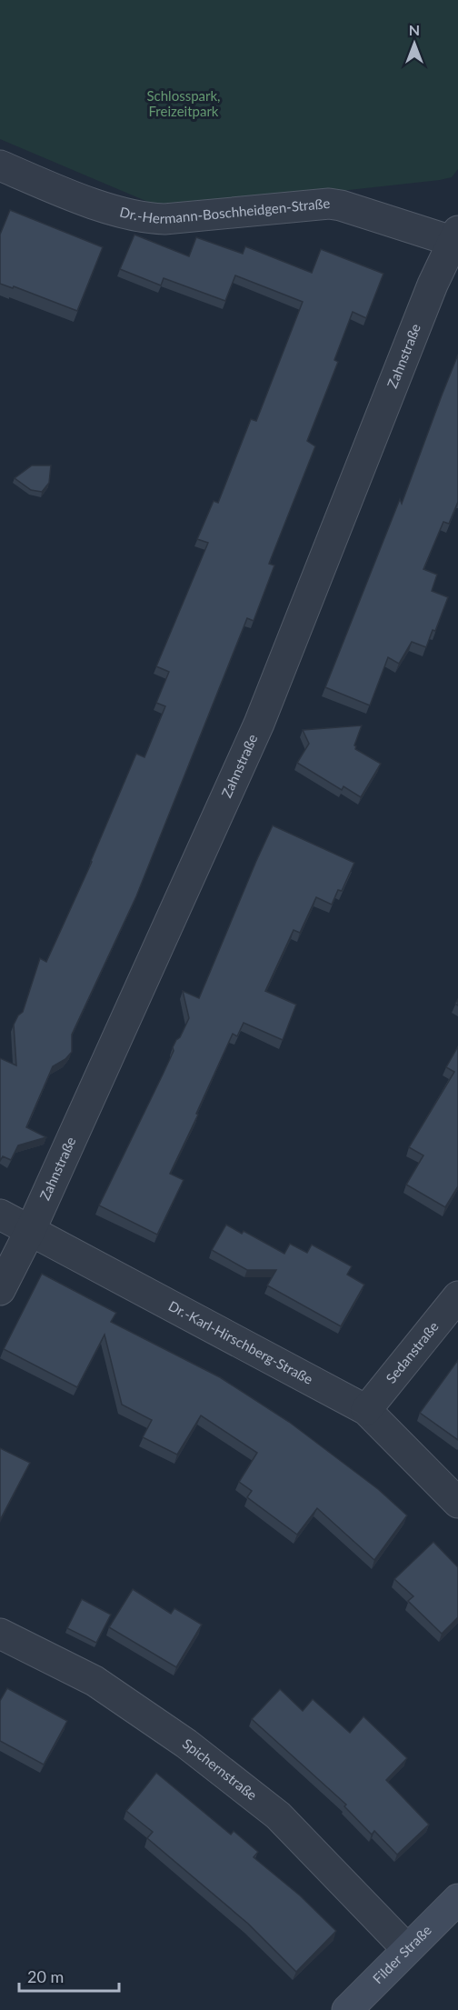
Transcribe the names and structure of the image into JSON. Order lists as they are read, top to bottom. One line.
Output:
{"streets":{"street":["Dr.-Hermann-Boschheidgen-Straße","Zahnstraße","Dr.-Karl-Hirschberg-Straße","Sedanstraße","Spichernstraße","Filder Straße"]},"crossings":[["Dr.-Hermann-Boschheidgen-Straße","Zahnstraße"],["Zahnstraße","Dr.-Karl-Hirschberg-Straße"],["Dr.-Karl-Hirschberg-Straße","Sedanstraße"],["Spichernstraße","Filder Straße"]],"parks":["Schlosspark, Freizeitpark"],"scale_bar":"20 m","north":"top"}
